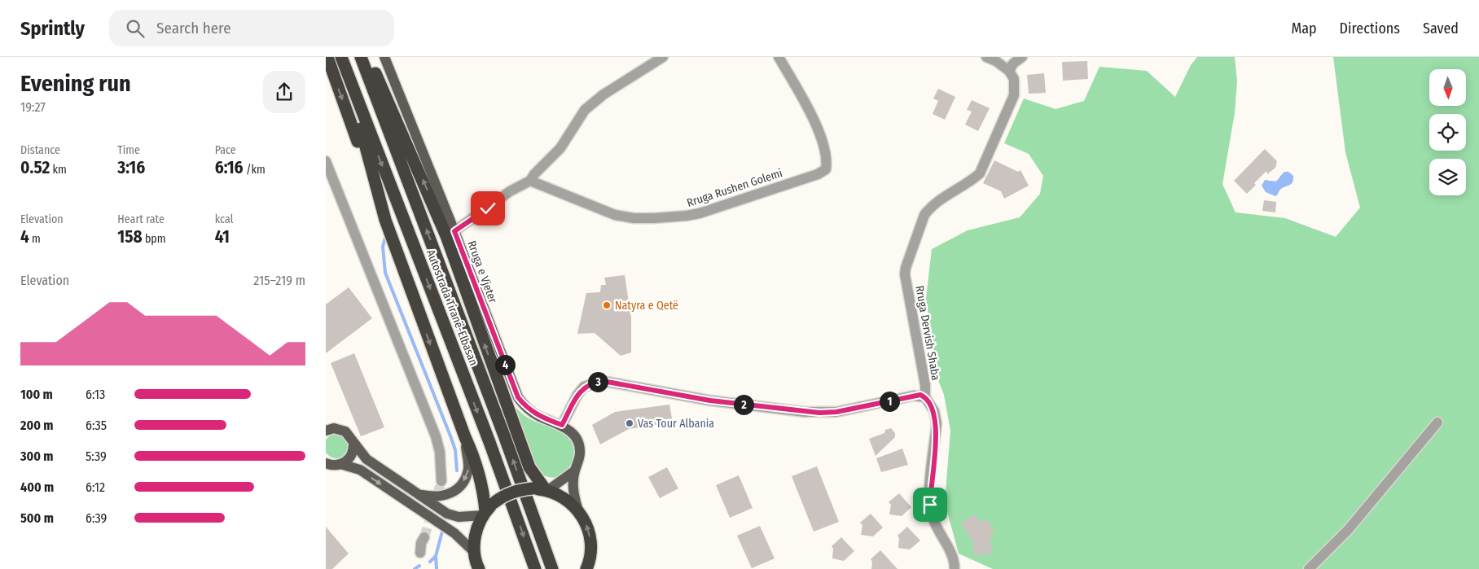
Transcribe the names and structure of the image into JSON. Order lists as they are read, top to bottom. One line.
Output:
{"streets":{"highway":["Autostrada Tiranë-Elbasan"],"main road":["Rruga e Vjeter"],"street":["Rruga Rushen Golemi","Rruga Dervish Shaba"]},"crossings":[["Rruga e Vjeter","Rruga Dervish Shaba"]],"places":["Natyra e Qetë","Vas Tour Albania"],"north":"bottom","page":{"header":"Sprintly","search":"Search here","nav":["Map","Directions","Saved"],"heading":["Evening run","19:27"],"stats":[["Distance","0.52 km"],["Time","3:16"],["Pace","6:16 /km"],["Elevation","4 m"],["Heart rate","158 bpm"],["kcal","41"]],"chart":["Elevation","215–219 m"],"pins":["4","3","1","2"],"list":[{"name":"100 m","note":"6:13"},{"name":"200 m","note":"6:35"},{"name":"300 m","note":"5:39"},{"name":"400 m","note":"6:12"},{"name":"500 m","note":"6:39"}]}}
